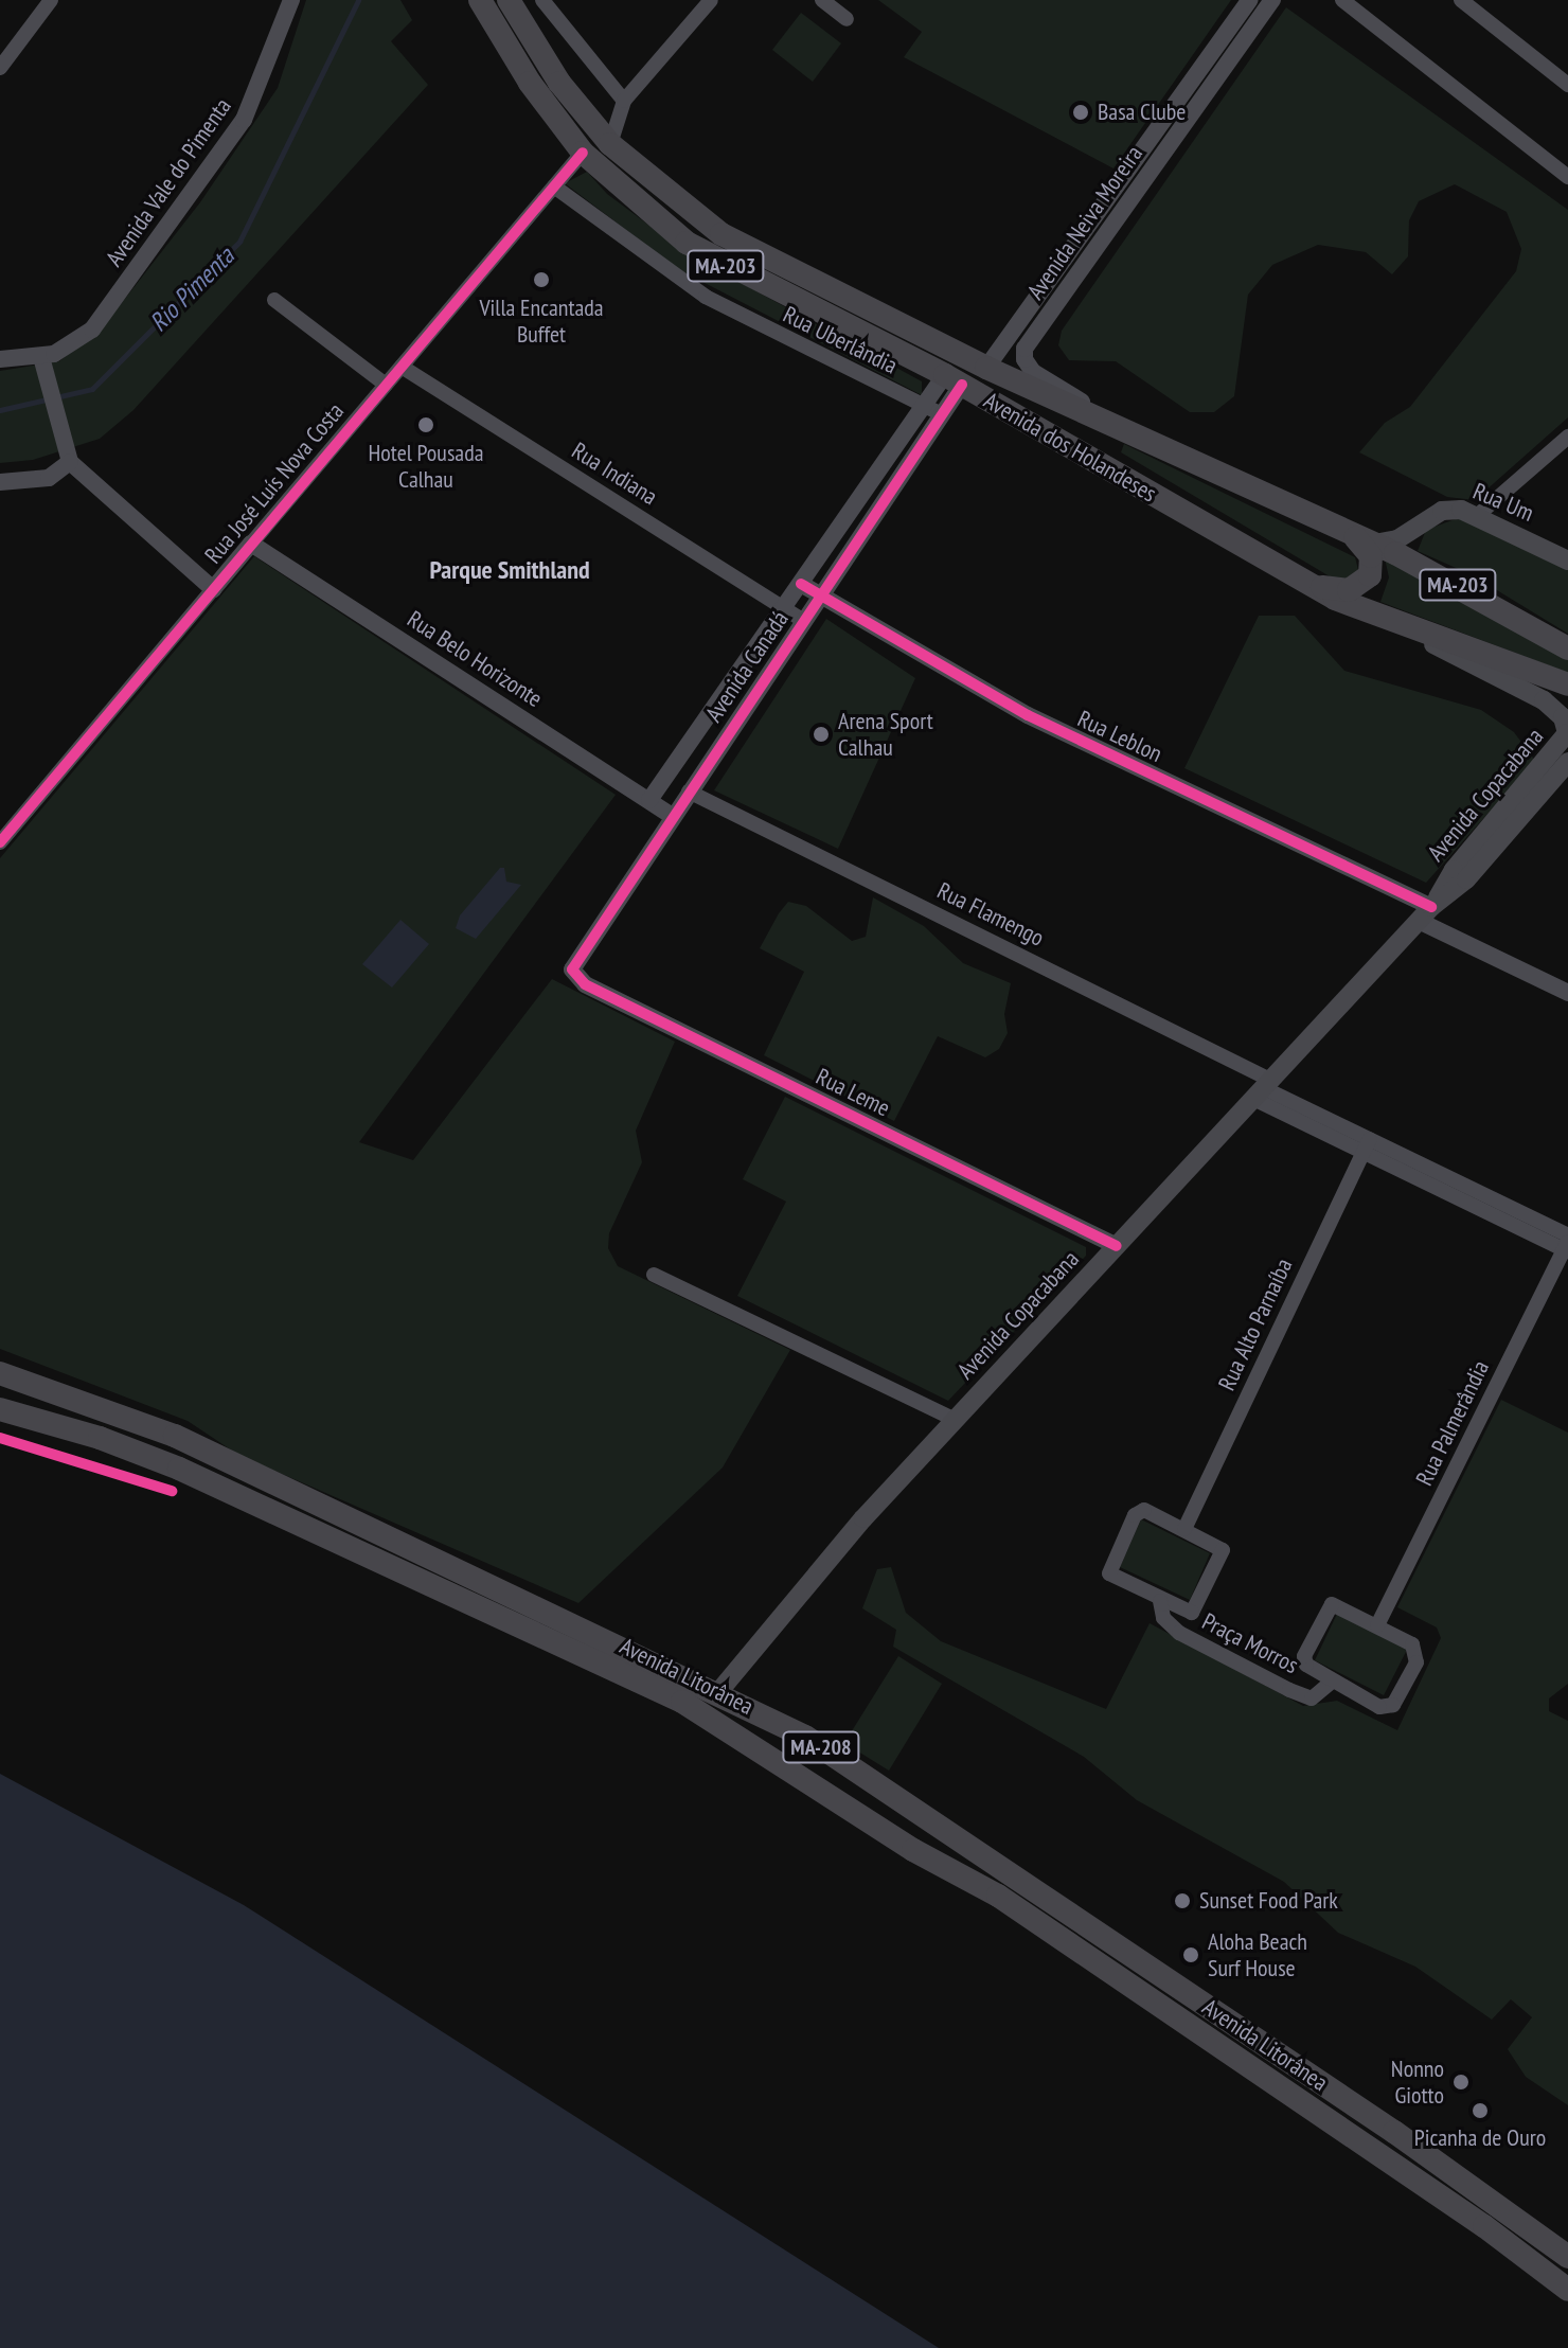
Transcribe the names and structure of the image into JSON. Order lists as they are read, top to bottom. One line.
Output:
{"streets":{"main road":["MA-203","Avenida dos Holandeses","Rua Um","Avenida Copacabana","Avenida Litorânea","MA-208"],"street":["Avenida Vale do Pimenta","Avenida Neiva Moreira","Rua Uberlândia","Rua Indiana","Rua José Luís Nova Costa","Rua Belo Horizonte","Avenida Canadá","Rua Leblon","Rua Flamengo","Rua Leme","Rua Alto Parnaíba","Rua Palmerândia","Praça Morros"]},"crossings":[["Avenida Neiva Moreira","Avenida dos Holandeses"],["Rua Uberlândia","Rua José Luís Nova Costa"],["Rua Uberlândia","Avenida Canadá"],["Avenida dos Holandeses","Rua José Luís Nova Costa"],["Avenida dos Holandeses","Rua Um"],["Avenida dos Holandeses","Avenida Canadá"],["Avenida dos Holandeses","Avenida Copacabana"],["Rua Indiana","Rua José Luís Nova Costa"],["Rua Indiana","Avenida Canadá"],["Rua José Luís Nova Costa","Rua Belo Horizonte"],["Rua Belo Horizonte","Avenida Canadá"],["Avenida Canadá","Rua Leblon"],["Avenida Canadá","Rua Flamengo"],["Avenida Canadá","Rua Leme"],["Rua Leblon","Avenida Copacabana"],["Avenida Copacabana","Rua Flamengo"],["Avenida Copacabana","Rua Leme"],["Avenida Copacabana","Avenida Litorânea"],["Rua Flamengo","Rua Alto Parnaíba"],["Rua Flamengo","Rua Palmerândia"]],"districts":["Parque Smithland"],"water":["Rio Pimenta"],"places":["Basa Clube","Villa Encantada Buffet","Hotel Pousada Calhau","Arena Sport Calhau","Sunset Food Park","Aloha Beach Surf House","Nonno Giotto","Picanha de Ouro"]}
